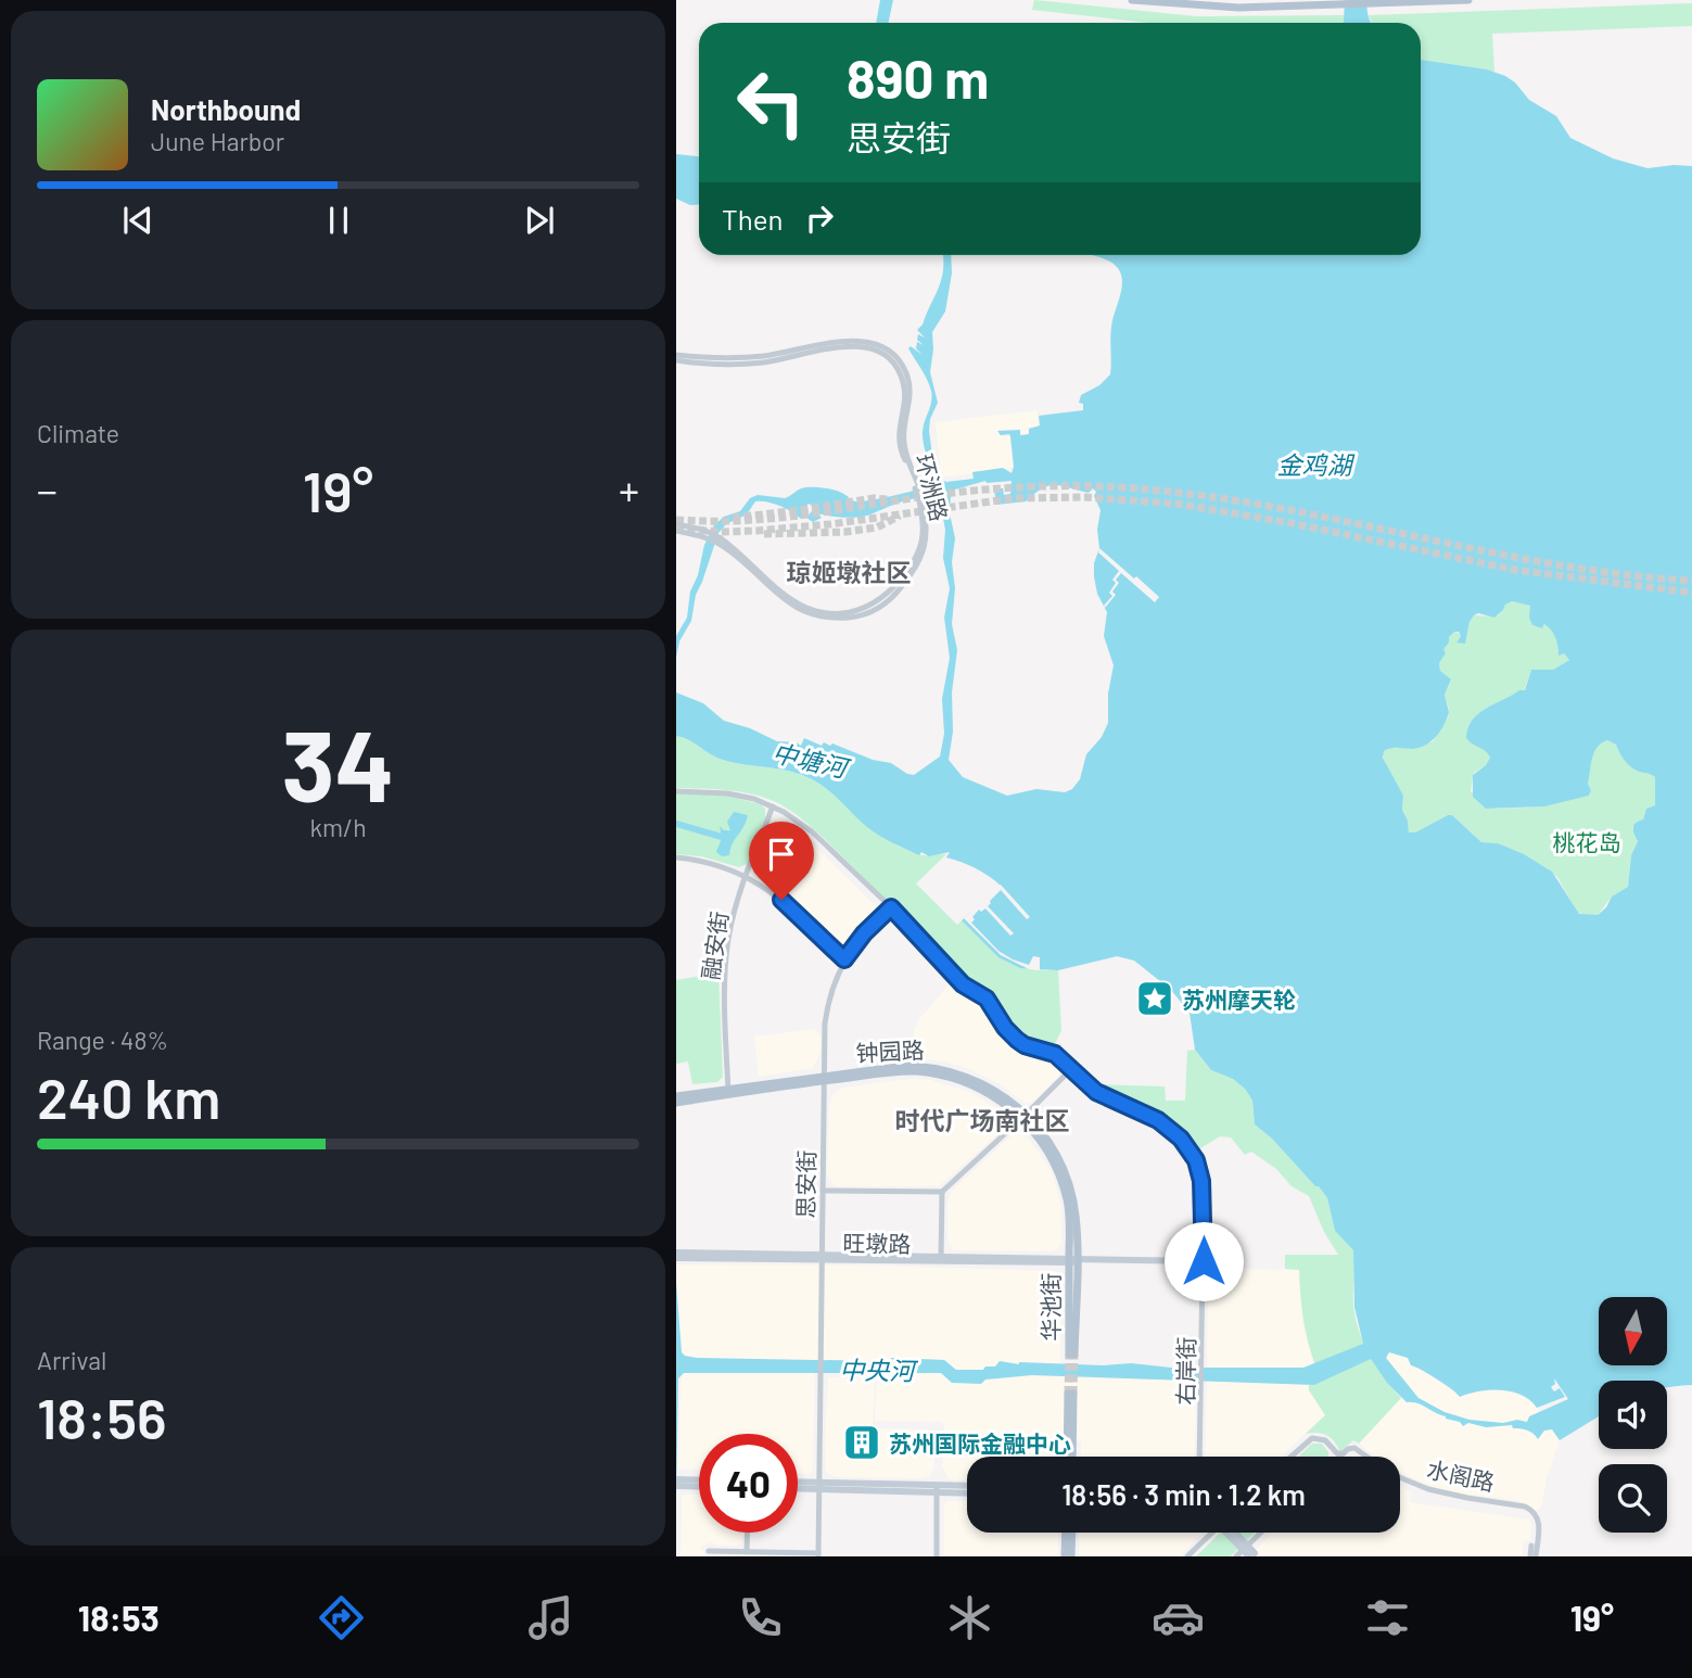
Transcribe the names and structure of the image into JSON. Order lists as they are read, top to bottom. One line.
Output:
{"streets":{"main road":["钟园路","旺墩路","华池街"],"street":["环洲路","融安街","思安街","右岸街","水阁路"]},"crossings":[["融安街","钟园路"],["融安街","右岸街"],["钟园路","思安街"],["钟园路","旺墩路"],["钟园路","华池街"],["思安街","旺墩路"],["思安街","右岸街"],["旺墩路","华池街"],["旺墩路","右岸街"]],"districts":["琼姬墩社区","时代广场南社区"],"water":["金鸡湖","中塘河","中央河"],"parks":["桃花岛"],"places":{"place":["苏州摩天轮"],"building":["苏州国际金融中心"]},"north":"bottom","page":{"turn":["890 m","思安街"],"song":["Northbound","June Harbor"],"then":"Then","tile":["Climate",["34","km/h"],["Range · 48%","240 km"],["Arrival","18:56"]],"heat":["−","19°","+"],"limit":"40","trip":"18:56 · 3 min · 1.2 km","tabs":["18:53","19°"]}}
